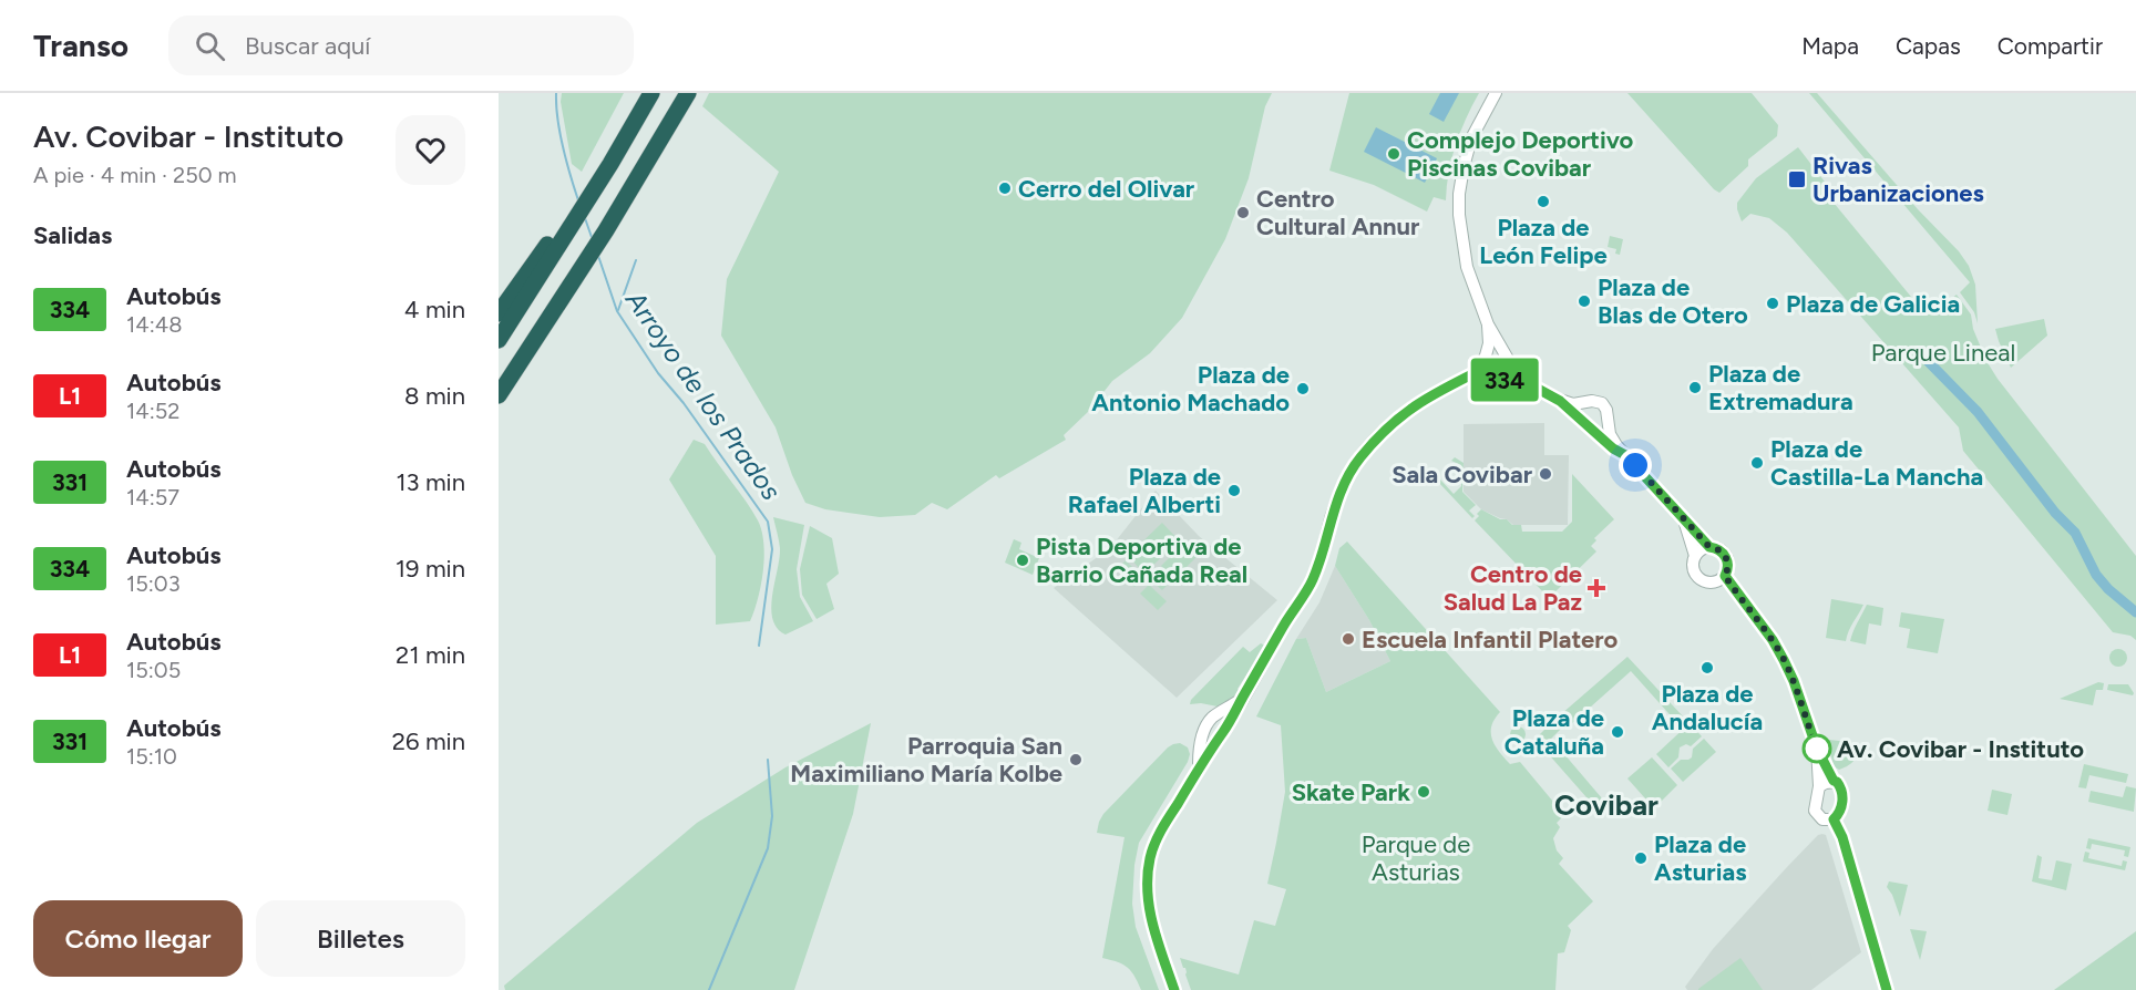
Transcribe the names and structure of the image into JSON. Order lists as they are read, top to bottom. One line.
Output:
{"districts":["Covibar"],"water":["Arroyo de los Prados"],"parks":["Parque Lineal","Parque de Asturias"],"places":{"other":["Complejo Deportivo Piscinas Covibar","Cerro del Olivar","Plaza de León Felipe","Centro Cultural Annur","Plaza de Blas de Otero","Plaza de Galicia","Plaza de Extremadura","Plaza de Antonio Machado","Plaza de Castilla-La Mancha","Sala Covibar","Plaza de Rafael Alberti","Pista Deportiva de Barrio Cañada Real","Escuela Infantil Platero","Plaza de Andalucía","Plaza de Cataluña","Av. Covibar - Instituto","Parroquia San Maximiliano María Kolbe","Skate Park","Plaza de Asturias"],"transit":["Rivas Urbanizaciones"],"health":["Centro de Salud La Paz"]},"lines":["bus line 334"],"page":{"header":"Transo","search":"Buscar aquí","nav":["Mapa","Capas","Compartir"],"heading":[["Av. Covibar - Instituto","A pie · 4 min · 250 m"],"Salidas"],"on_map":"334","list":[{"mark":"334","name":"Autobús","note":"14:48","value":"4 min"},{"mark":"L1","name":"Autobús","note":"14:52","value":"8 min"},{"mark":"331","name":"Autobús","note":"14:57","value":"13 min"},{"mark":"334","name":"Autobús","note":"15:03","value":"19 min"},{"mark":"L1","name":"Autobús","note":"15:05","value":"21 min"},{"mark":"331","name":"Autobús","note":"15:10","value":"26 min"}],"buttons":["Cómo llegar","Billetes"]}}
